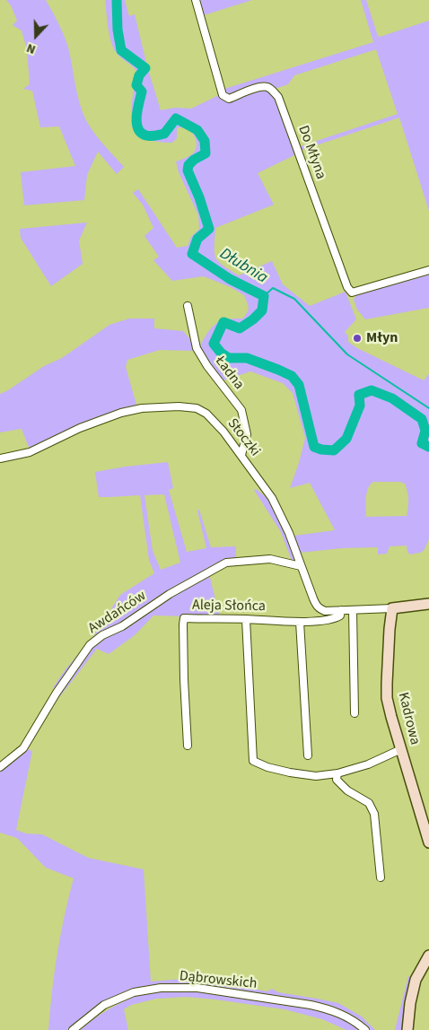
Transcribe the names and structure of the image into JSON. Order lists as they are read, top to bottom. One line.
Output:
{"streets":{"street":["Do Młyna","Ładna","Stoczki","Aleja Słońca","Awdańców","Kadrowa","Dąbrowskich"]},"crossings":[["Ładna","Stoczki"],["Stoczki","Aleja Słońca"],["Stoczki","Awdańców"],["Stoczki","Kadrowa"]],"water":["Dłubnia"],"places":["Młyn"],"north":"bottom"}
